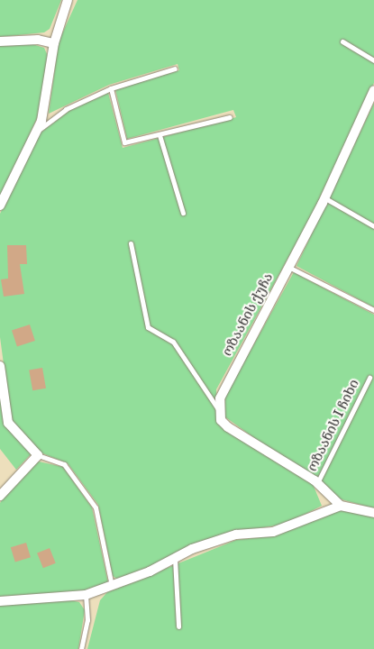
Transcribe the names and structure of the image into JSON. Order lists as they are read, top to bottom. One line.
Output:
{"streets":{"street":["ოზაანის ქუჩა"],"lane":["ოზაანის I ჩიხი"]}}
